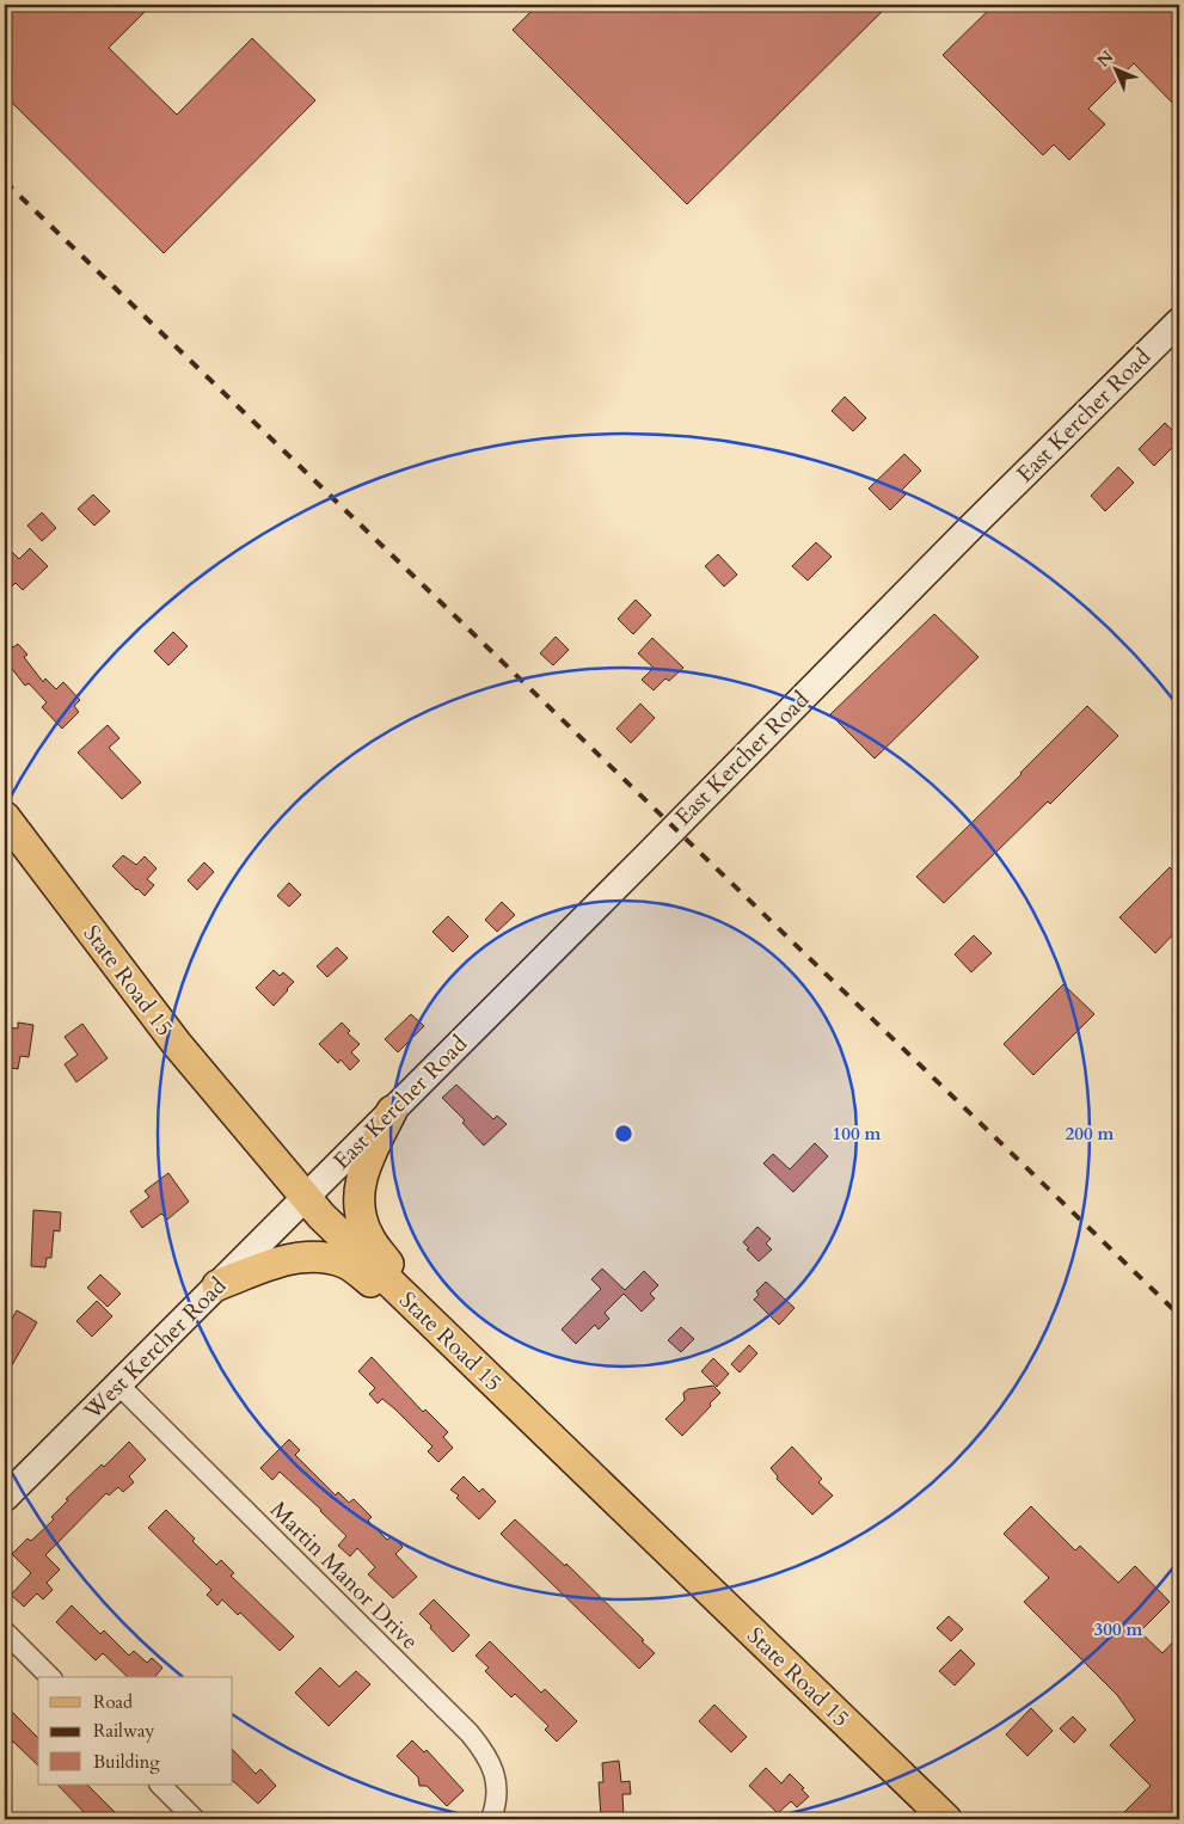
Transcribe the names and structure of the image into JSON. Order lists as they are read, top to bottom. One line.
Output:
{"streets":{"main road":["East Kercher Road","State Road 15","West Kercher Road"],"street":["Martin Manor Drive"]},"crossings":[["East Kercher Road","State Road 15"],["East Kercher Road","West Kercher Road"],["State Road 15","West Kercher Road"],["West Kercher Road","Martin Manor Drive"]],"legend":["Road","Railway","Building"],"north":"top left","rings":["100 m","200 m","300 m"]}
